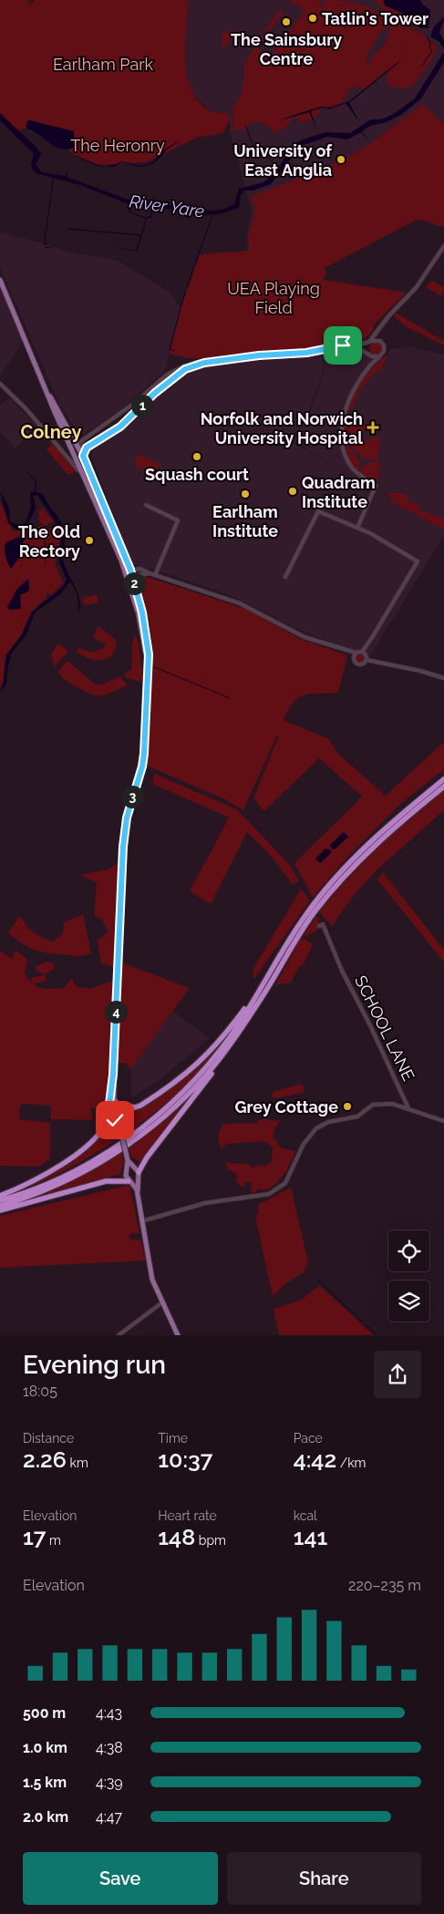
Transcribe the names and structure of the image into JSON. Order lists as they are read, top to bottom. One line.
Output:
{"streets":{"street":["SCHOOL LANE"]},"districts":["Colney"],"water":["River Yare"],"parks":["Earlham Park","The Heronry","UEA Playing Field"],"places":{"other":["Tatlin's Tower","The Sainsbury Centre","University of East Anglia","Squash court","Quadram Institute","Earlham Institute","The Old Rectory","Grey Cottage"],"health":["Norfolk and Norwich University Hospital"]},"page":{"pins":["1","2","3","4"],"heading":["Evening run","18:05"],"stats":[["Distance","2.26 km"],["Time","10:37"],["Pace","4:42 /km"],["Elevation","17 m"],["Heart rate","148 bpm"],["kcal","141"]],"chart":["Elevation","220–235 m"],"list":[{"name":"500 m","note":"4:43"},{"name":"1.0 km","note":"4:38"},{"name":"1.5 km","note":"4:39"},{"name":"2.0 km","note":"4:47"}],"buttons":["Save","Share"]}}
